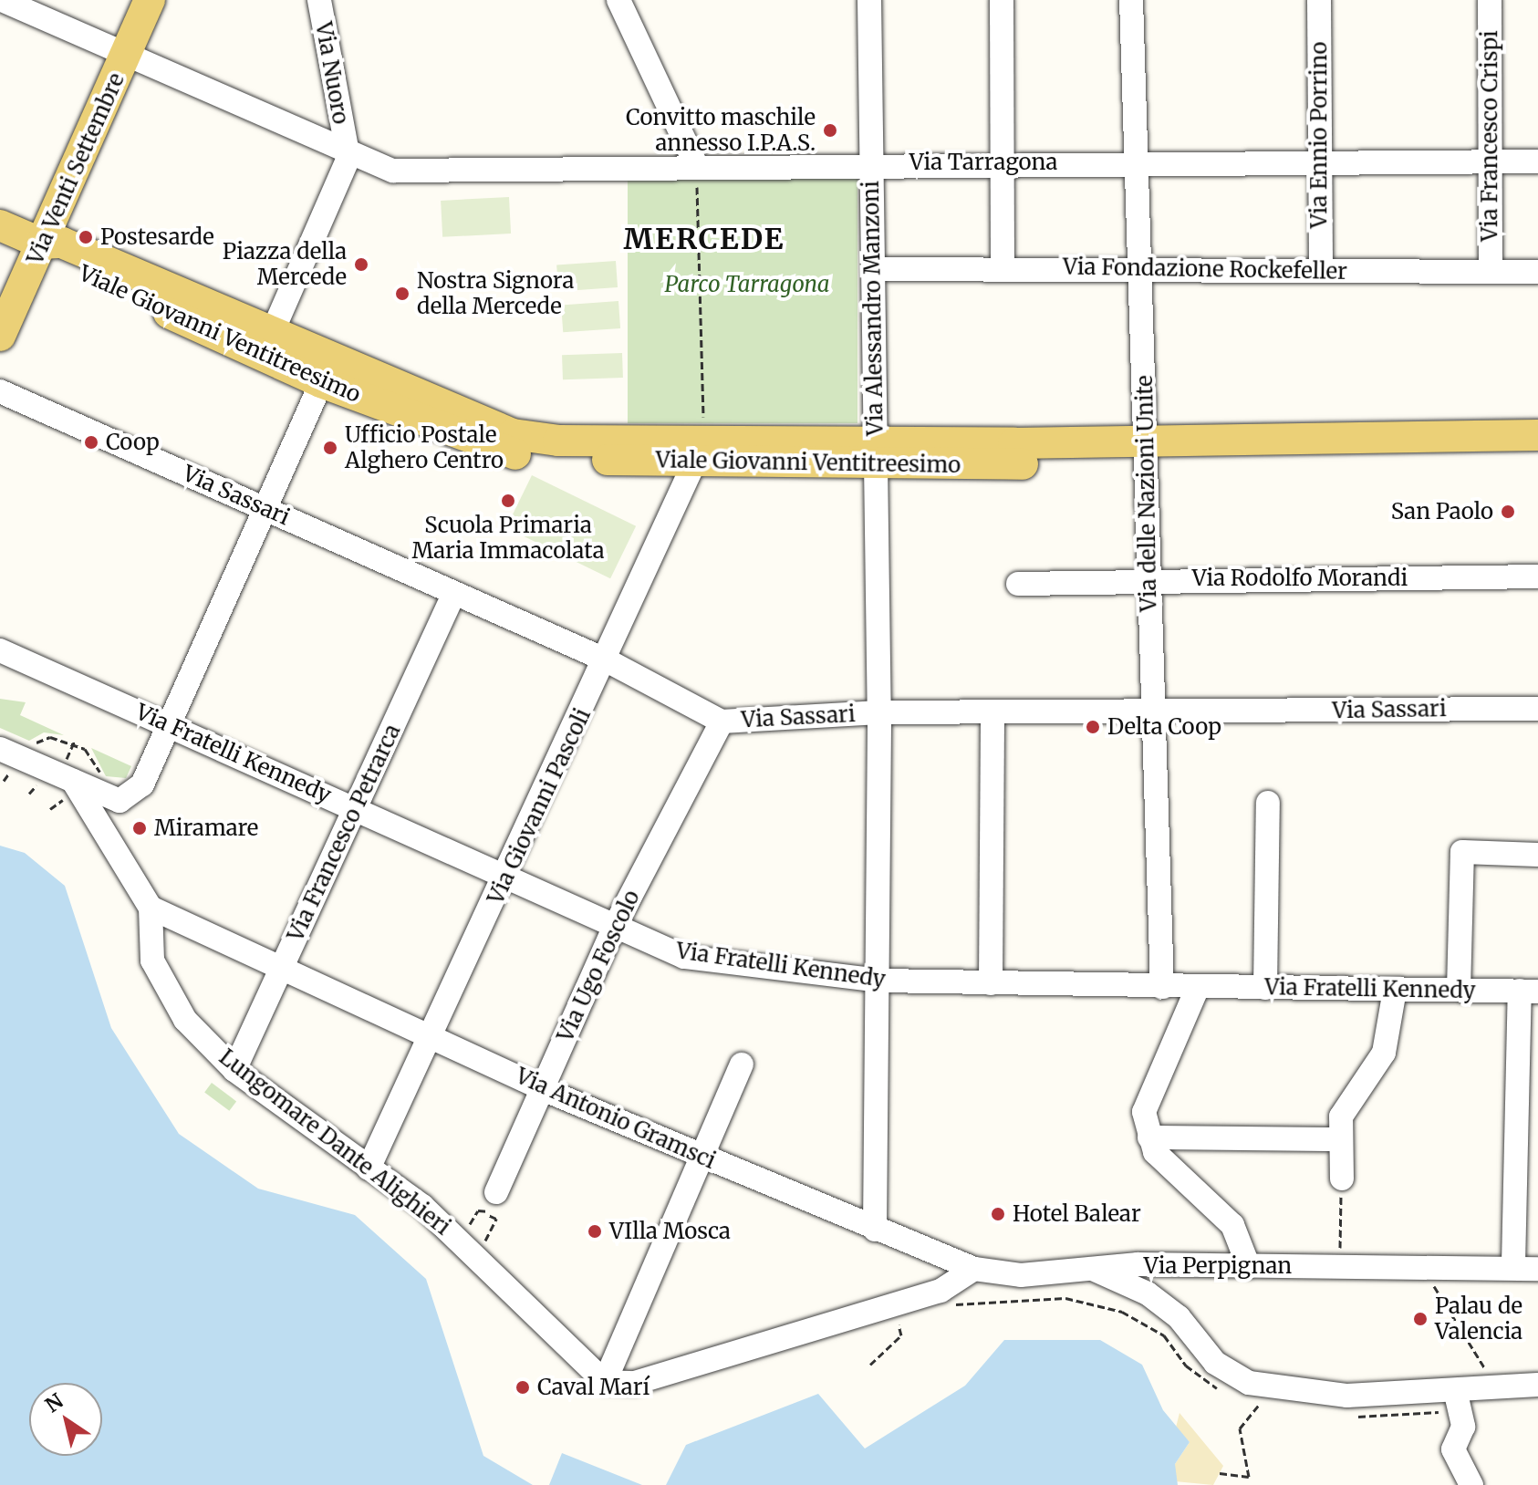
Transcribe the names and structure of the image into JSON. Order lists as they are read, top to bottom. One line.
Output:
{"streets":{"main road":["Via Venti Settembre","Viale Giovanni Ventitreesimo"],"street":["Via Nuoro","Via Ennio Porrino","Via Francesco Crispi","Via Tarragona","Via Fondazione Rockefeller","Via Alessandro Manzoni","Via delle Nazioni Unite","Via Sassari","Via Rodolfo Morandi","Via Fratelli Kennedy","Via Giovanni Pascoli","Via Francesco Petrarca","Via Ugo Foscolo","Via Antonio Gramsci","Lungomare Dante Alighieri","Via Perpignan"]},"crossings":[["Via Nuoro","Via Tarragona"],["Via Ennio Porrino","Via Tarragona"],["Via Ennio Porrino","Via Fondazione Rockefeller"],["Via Francesco Crispi","Via Tarragona"],["Via Francesco Crispi","Via Fondazione Rockefeller"],["Via Tarragona","Via Alessandro Manzoni"],["Via Tarragona","Via delle Nazioni Unite"],["Via Venti Settembre","Viale Giovanni Ventitreesimo"],["Via Fondazione Rockefeller","Via Alessandro Manzoni"],["Via Fondazione Rockefeller","Via delle Nazioni Unite"],["Via Alessandro Manzoni","Viale Giovanni Ventitreesimo"],["Via Alessandro Manzoni","Via Sassari"],["Via Alessandro Manzoni","Via Fratelli Kennedy"],["Via Alessandro Manzoni","Via Antonio Gramsci"],["Viale Giovanni Ventitreesimo","Via delle Nazioni Unite"],["Viale Giovanni Ventitreesimo","Via Giovanni Pascoli"],["Via delle Nazioni Unite","Via Sassari"],["Via delle Nazioni Unite","Via Rodolfo Morandi"],["Via delle Nazioni Unite","Via Fratelli Kennedy"],["Via Sassari","Via Giovanni Pascoli"],["Via Sassari","Via Francesco Petrarca"],["Via Sassari","Via Ugo Foscolo"],["Via Fratelli Kennedy","Via Giovanni Pascoli"],["Via Fratelli Kennedy","Via Francesco Petrarca"],["Via Fratelli Kennedy","Via Ugo Foscolo"],["Via Giovanni Pascoli","Via Antonio Gramsci"],["Via Giovanni Pascoli","Lungomare Dante Alighieri"],["Via Francesco Petrarca","Via Antonio Gramsci"],["Via Francesco Petrarca","Lungomare Dante Alighieri"],["Via Ugo Foscolo","Via Antonio Gramsci"],["Via Antonio Gramsci","Lungomare Dante Alighieri"],["Via Antonio Gramsci","Via Perpignan"]],"districts":["MERCEDE"],"parks":["Parco Tarragona"],"places":["Convitto maschile annesso I.P.A.S.","Postesarde","Piazza della Mercede","Nostra Signora della Mercede","Coop","Ufficio Postale Alghero Centro","Scuola Primaria Maria Immacolata","San Paolo","Delta Coop","Miramare","Hotel Balear","VIlla Mosca","Palau de Valencia","Caval Marí"],"north":"top left"}
